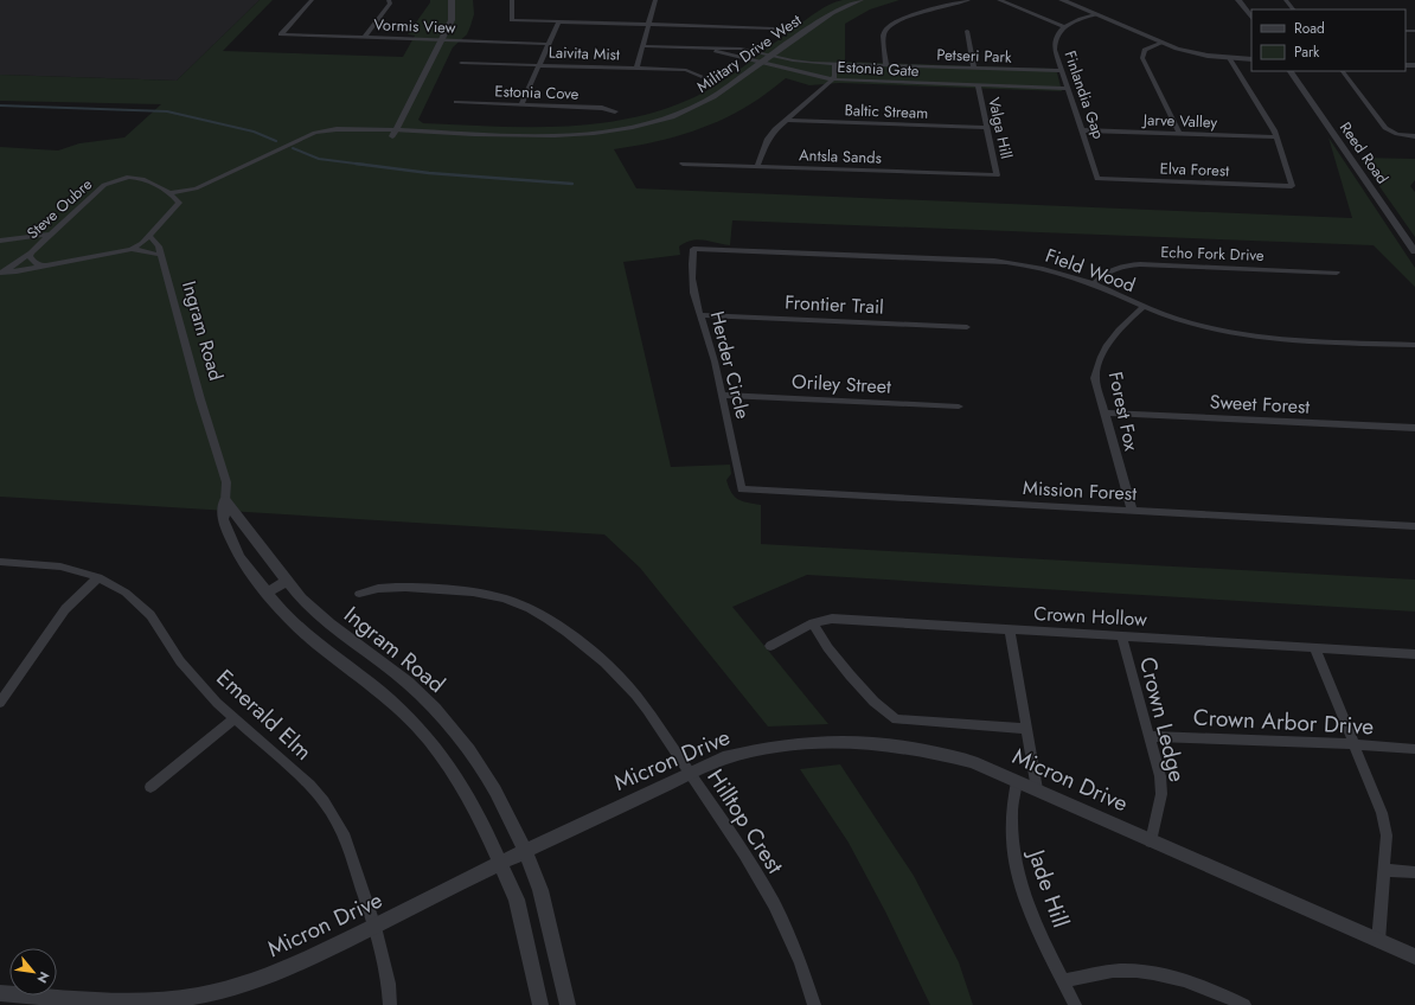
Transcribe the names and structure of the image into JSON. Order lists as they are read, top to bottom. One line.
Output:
{"streets":{"street":["Vormis View","Laivita Mist","Military Drive West","Petseri Park","Estonia Gate","Estonia Cove","Finlandia Gap","Baltic Stream","Jarve Valley","Valga Hill","Reed Road","Antsla Sands","Elva Forest","Steve Oubre","Echo Fork Drive","Field Wood","Frontier Trail","Ingram Road","Herder Circle","Oriley Street","Sweet Forest","Forest Fox","Mission Forest","Crown Hollow","Emerald Elm","Crown Ledge","Crown Arbor Drive","Micron Drive","Hilltop Crest","Jade Hill"]},"crossings":[["Military Drive West","Petseri Park"],["Military Drive West","Estonia Gate"],["Petseri Park","Estonia Gate"],["Petseri Park","Finlandia Gap"],["Estonia Gate","Finlandia Gap"],["Estonia Gate","Valga Hill"],["Finlandia Gap","Jarve Valley"],["Finlandia Gap","Elva Forest"],["Baltic Stream","Valga Hill"],["Jarve Valley","Elva Forest"],["Valga Hill","Antsla Sands"],["Steve Oubre","Ingram Road"],["Echo Fork Drive","Field Wood"],["Field Wood","Herder Circle"],["Field Wood","Forest Fox"],["Frontier Trail","Herder Circle"],["Ingram Road","Micron Drive"],["Herder Circle","Oriley Street"],["Herder Circle","Mission Forest"],["Sweet Forest","Forest Fox"],["Forest Fox","Mission Forest"],["Crown Hollow","Crown Ledge"],["Emerald Elm","Micron Drive"],["Crown Ledge","Crown Arbor Drive"],["Crown Ledge","Micron Drive"],["Micron Drive","Hilltop Crest"],["Micron Drive","Jade Hill"]],"legend":["Road","Park"],"north":"bottom right"}
